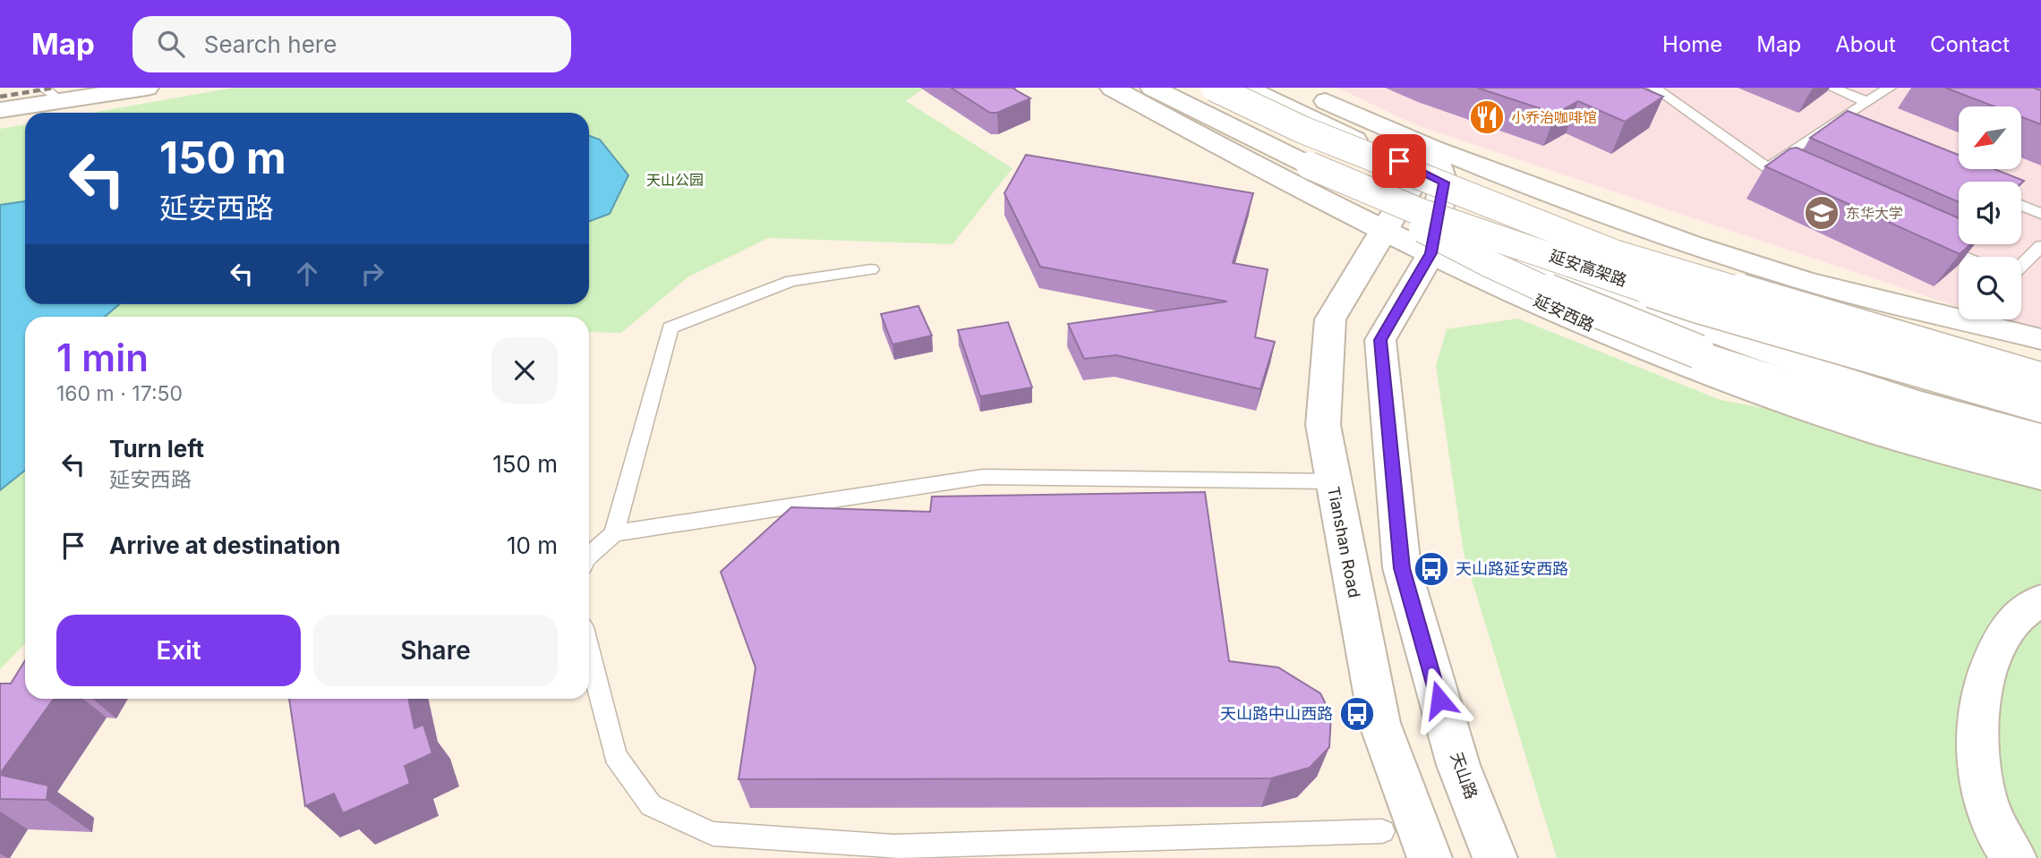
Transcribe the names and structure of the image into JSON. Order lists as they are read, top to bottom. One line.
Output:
{"streets":{"main road":["延安高架路","延安西路","Tianshan Road","天山路"]},"crossings":[["延安高架路","延安西路"],["延安西路","Tianshan Road"],["延安西路","天山路"],["Tianshan Road","天山路"]],"parks":["天山公园"],"places":{"restaurant":["小乔治咖啡馆"],"school or university":["东华大学"],"bus stop":["天山路延安西路","天山路中山西路"]},"north":"bottom left","page":{"header":"Map","search":"Search here","nav":["Home","Map","About","Contact"],"turn":["150 m","延安西路"],"heading":["1 min","160 m · 17:50"],"list":[{"name":"Turn left","note":"延安西路","value":"150 m"},{"name":"Arrive at destination","value":"10 m"}],"buttons":["Exit","Share"]}}
